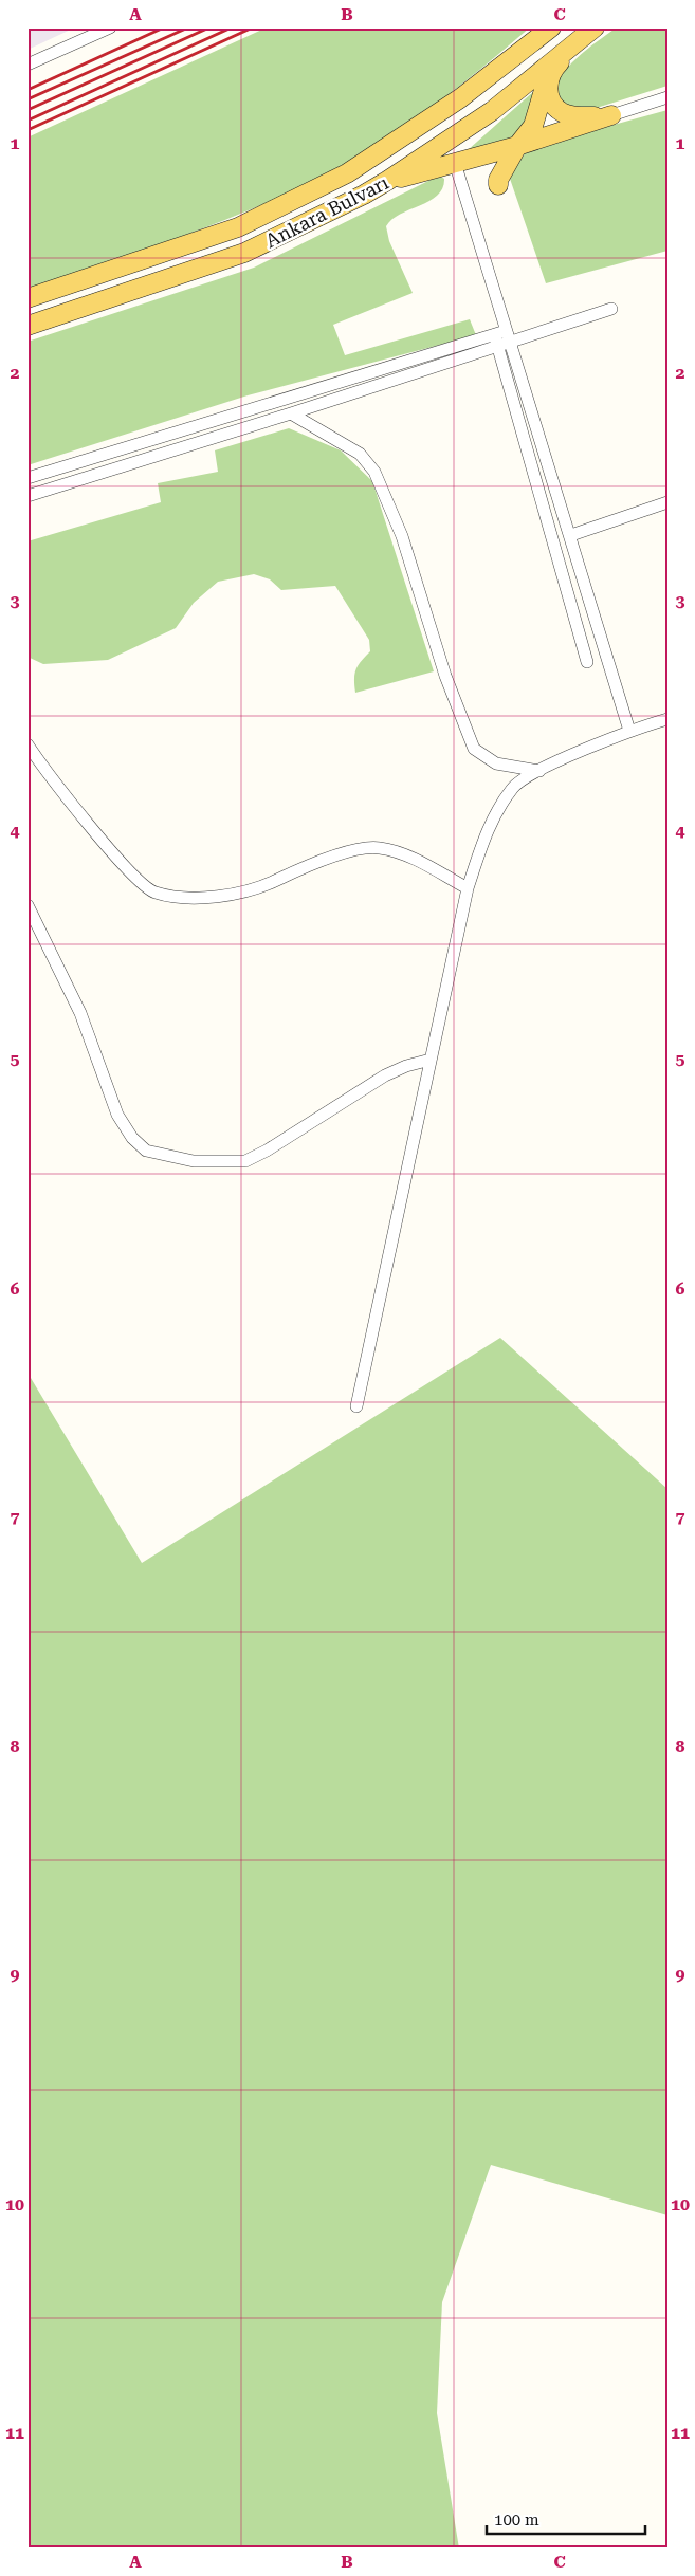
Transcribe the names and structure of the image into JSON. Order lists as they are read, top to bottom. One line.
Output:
{"streets":{"main road":["Ankara Bulvarı"]},"scale_bar":"100 m","grid":{"columns":["A","B","C"],"rows":["1","2","3","4","5","6","7","8","9","10","11"]}}
